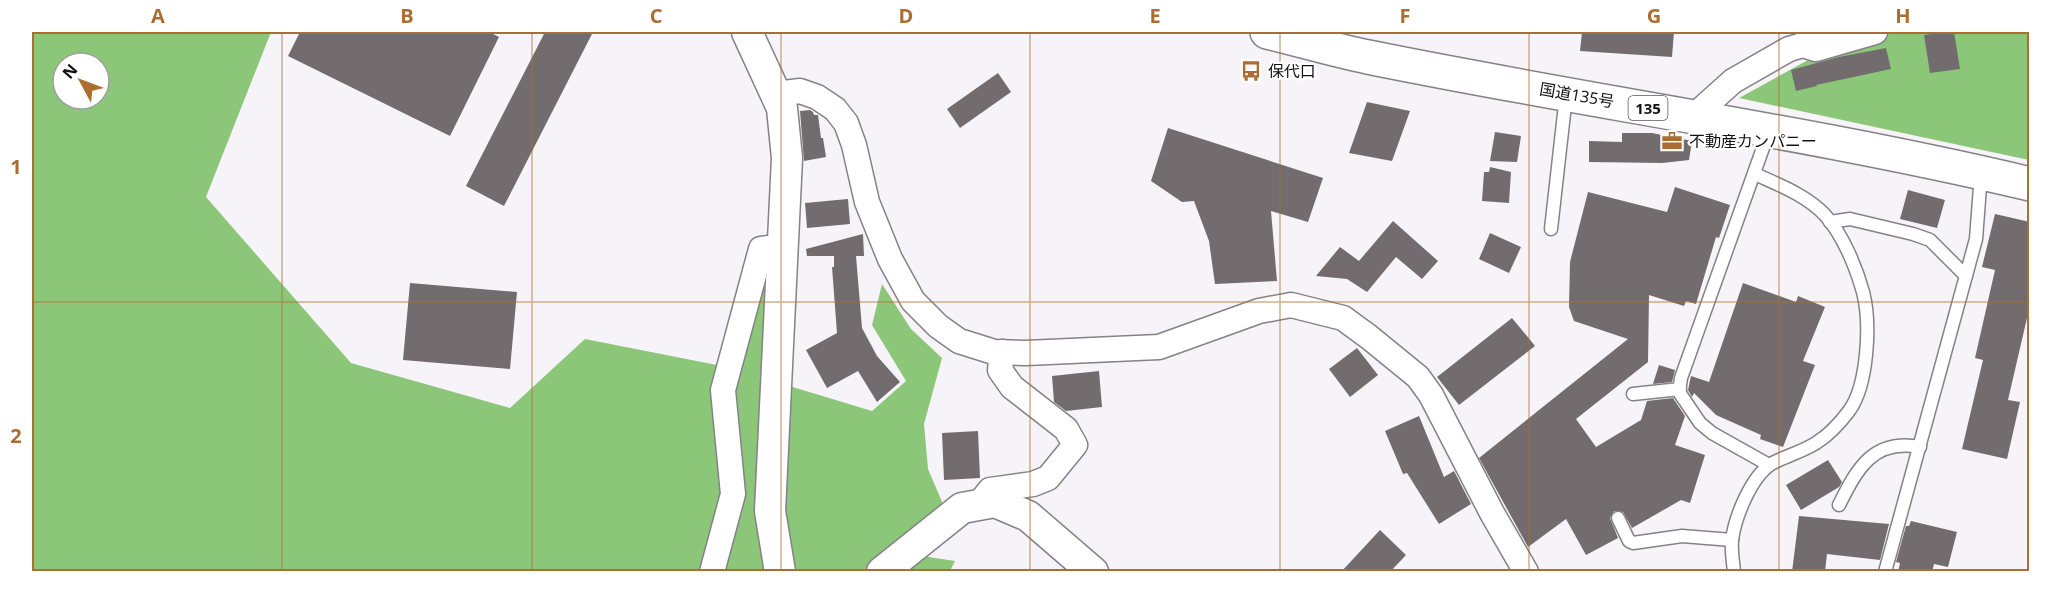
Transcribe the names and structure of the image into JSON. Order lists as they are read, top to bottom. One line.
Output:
{"streets":{"highway":["国道135号","135"]},"places":{"bus stop":["保代口"],"office":["不動産カンパニー"]},"north":"top left","grid":{"columns":["A","B","C","D","E","F","G","H"],"rows":["1","2"]}}
